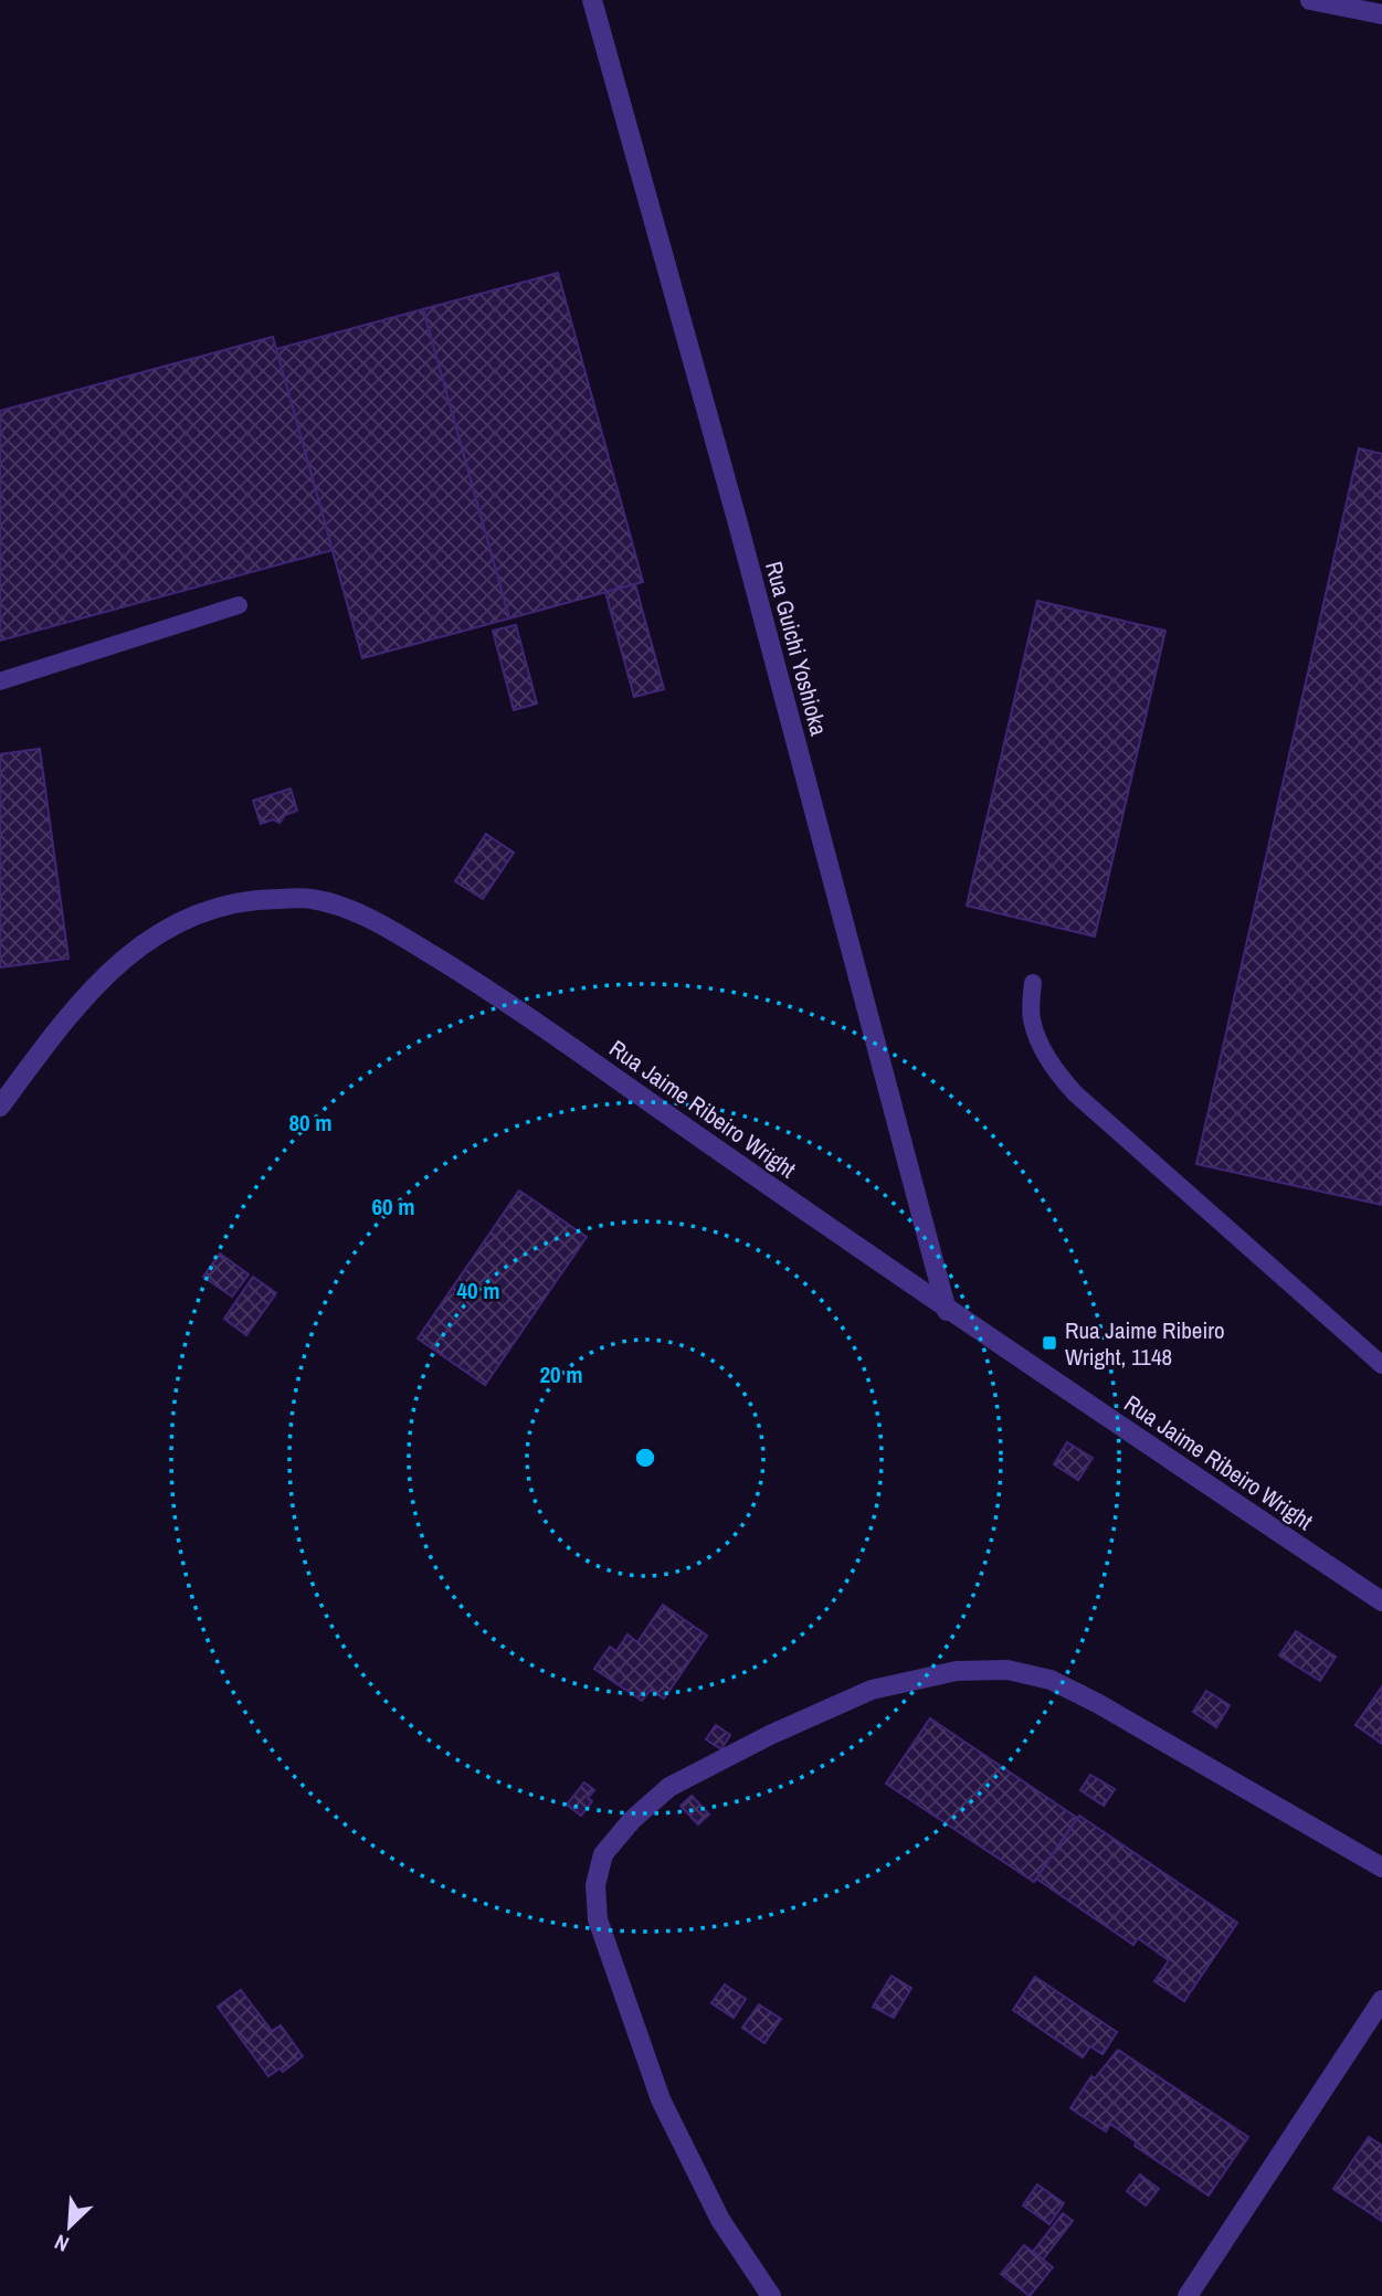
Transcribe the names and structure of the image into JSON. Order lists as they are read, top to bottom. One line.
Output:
{"streets":{"street":["Rua Guichi Yoshioka","Rua Jaime Ribeiro Wright"]},"crossings":[["Rua Guichi Yoshioka","Rua Jaime Ribeiro Wright"]],"places":{"transit":["Rua Jaime Ribeiro Wright, 1148"]},"north":"bottom left","rings":["80 m","60 m","40 m","20 m"]}
